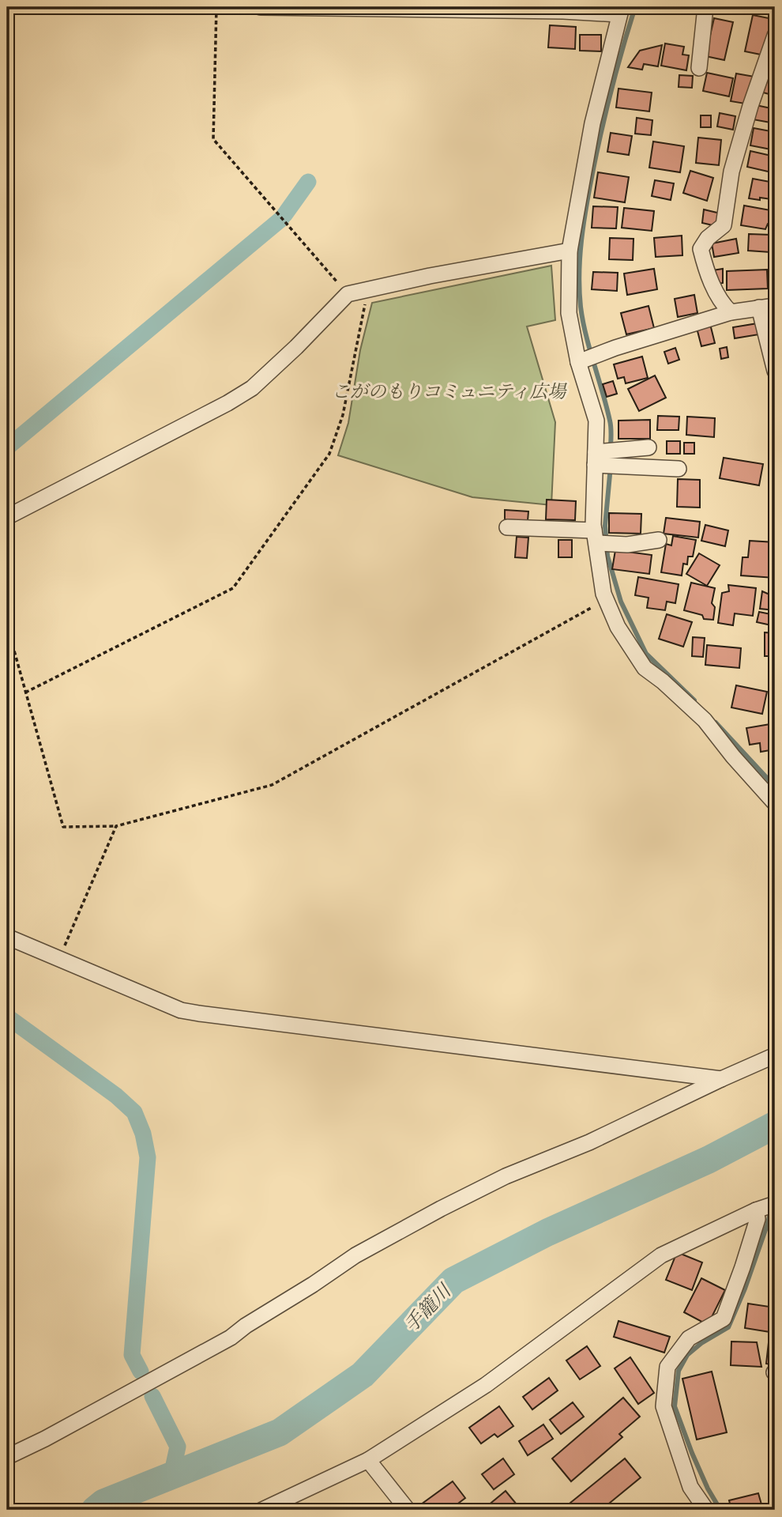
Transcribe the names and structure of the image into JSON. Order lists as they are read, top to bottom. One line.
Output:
{"water":["手籠川"],"parks":["こがのもりコミュニティ広場"]}
